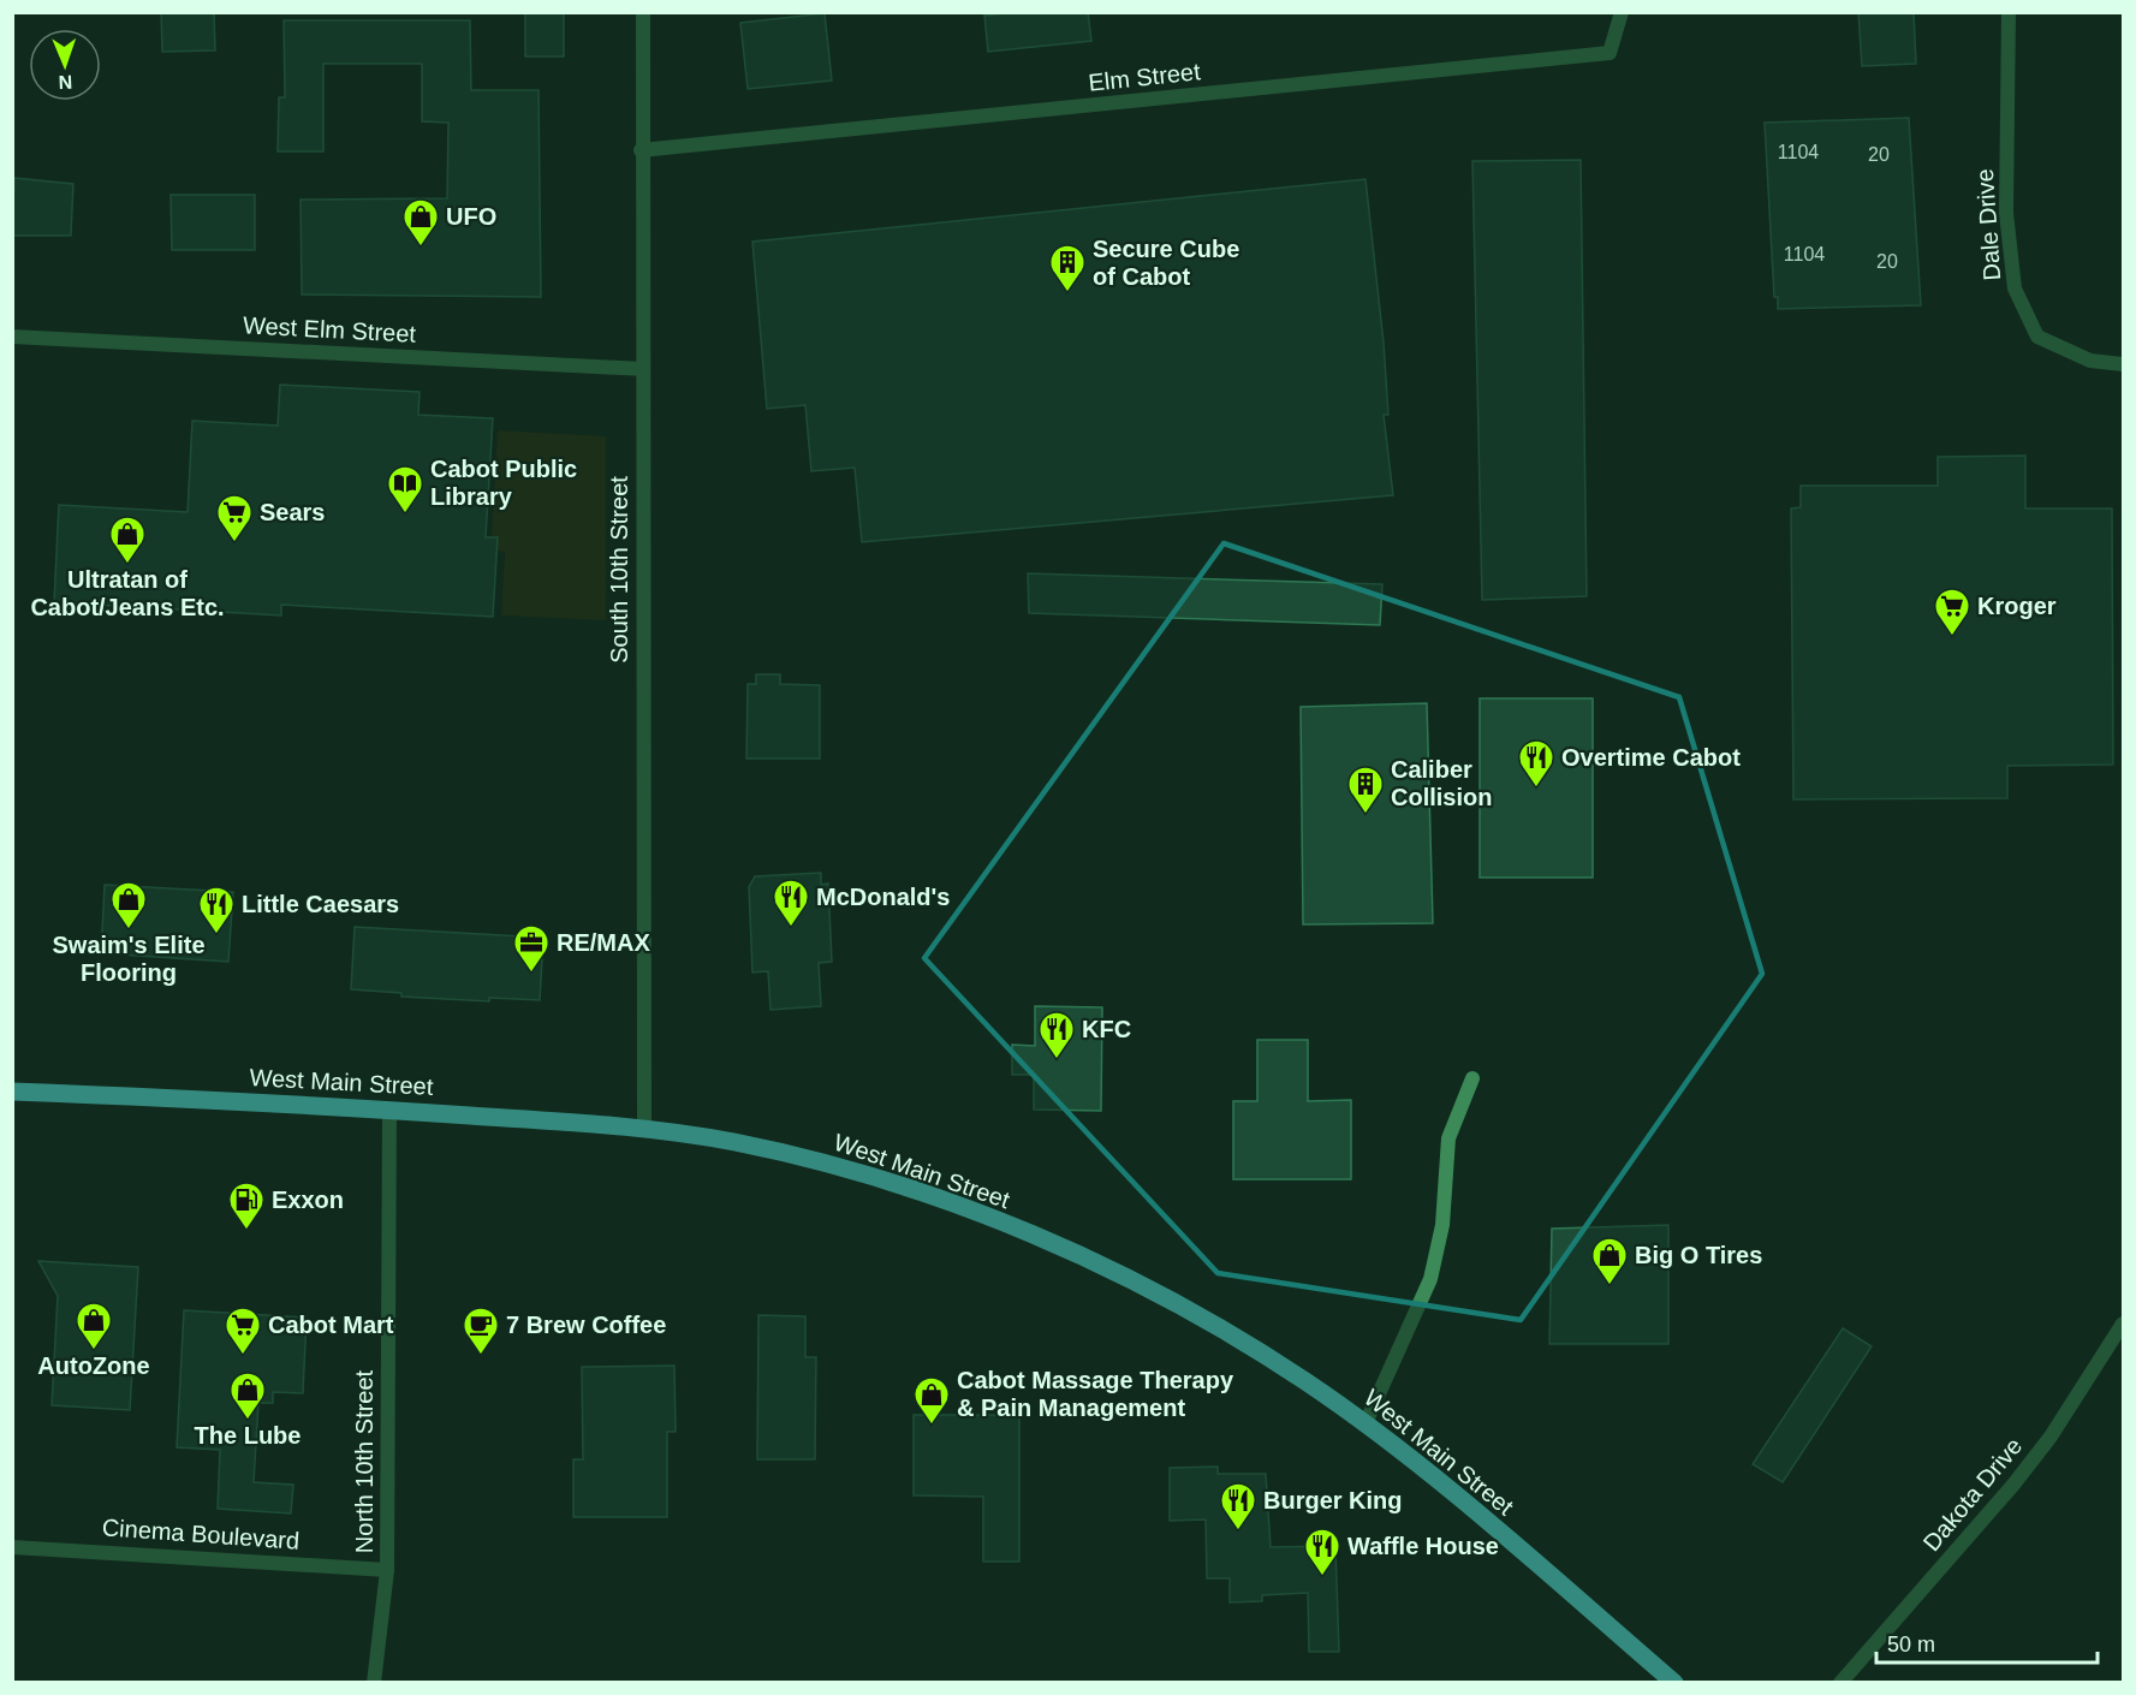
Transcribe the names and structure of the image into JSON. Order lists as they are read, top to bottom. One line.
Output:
{"streets":{"main road":["West Main Street"],"street":["Elm Street","Dale Drive","West Elm Street","South 10th Street","North 10th Street","Dakota Drive","Cinema Boulevard"]},"crossings":[["Elm Street","South 10th Street"],["West Elm Street","South 10th Street"],["South 10th Street","West Main Street"],["West Main Street","North 10th Street"],["North 10th Street","Cinema Boulevard"]],"places":{"shop":["UFO","Ultratan of Cabot/Jeans Etc.","Swaim's Elite Flooring","Big O Tires","AutoZone","The Lube","Cabot Massage Therapy & Pain Management"],"building":["Secure Cube of Cabot","Caliber Collision"],"library":["Cabot Public Library"],"supermarket":["Sears","Kroger","Cabot Mart"],"restaurant":["Overtime Cabot","McDonald's","Little Caesars","KFC","Burger King","Waffle House"],"office":["RE/MAX"],"fuel station":["Exxon"],"cafe":["7 Brew Coffee"]},"house_numbers":["1104","20","1104","20"],"scale_bar":"50 m","north":"bottom"}
